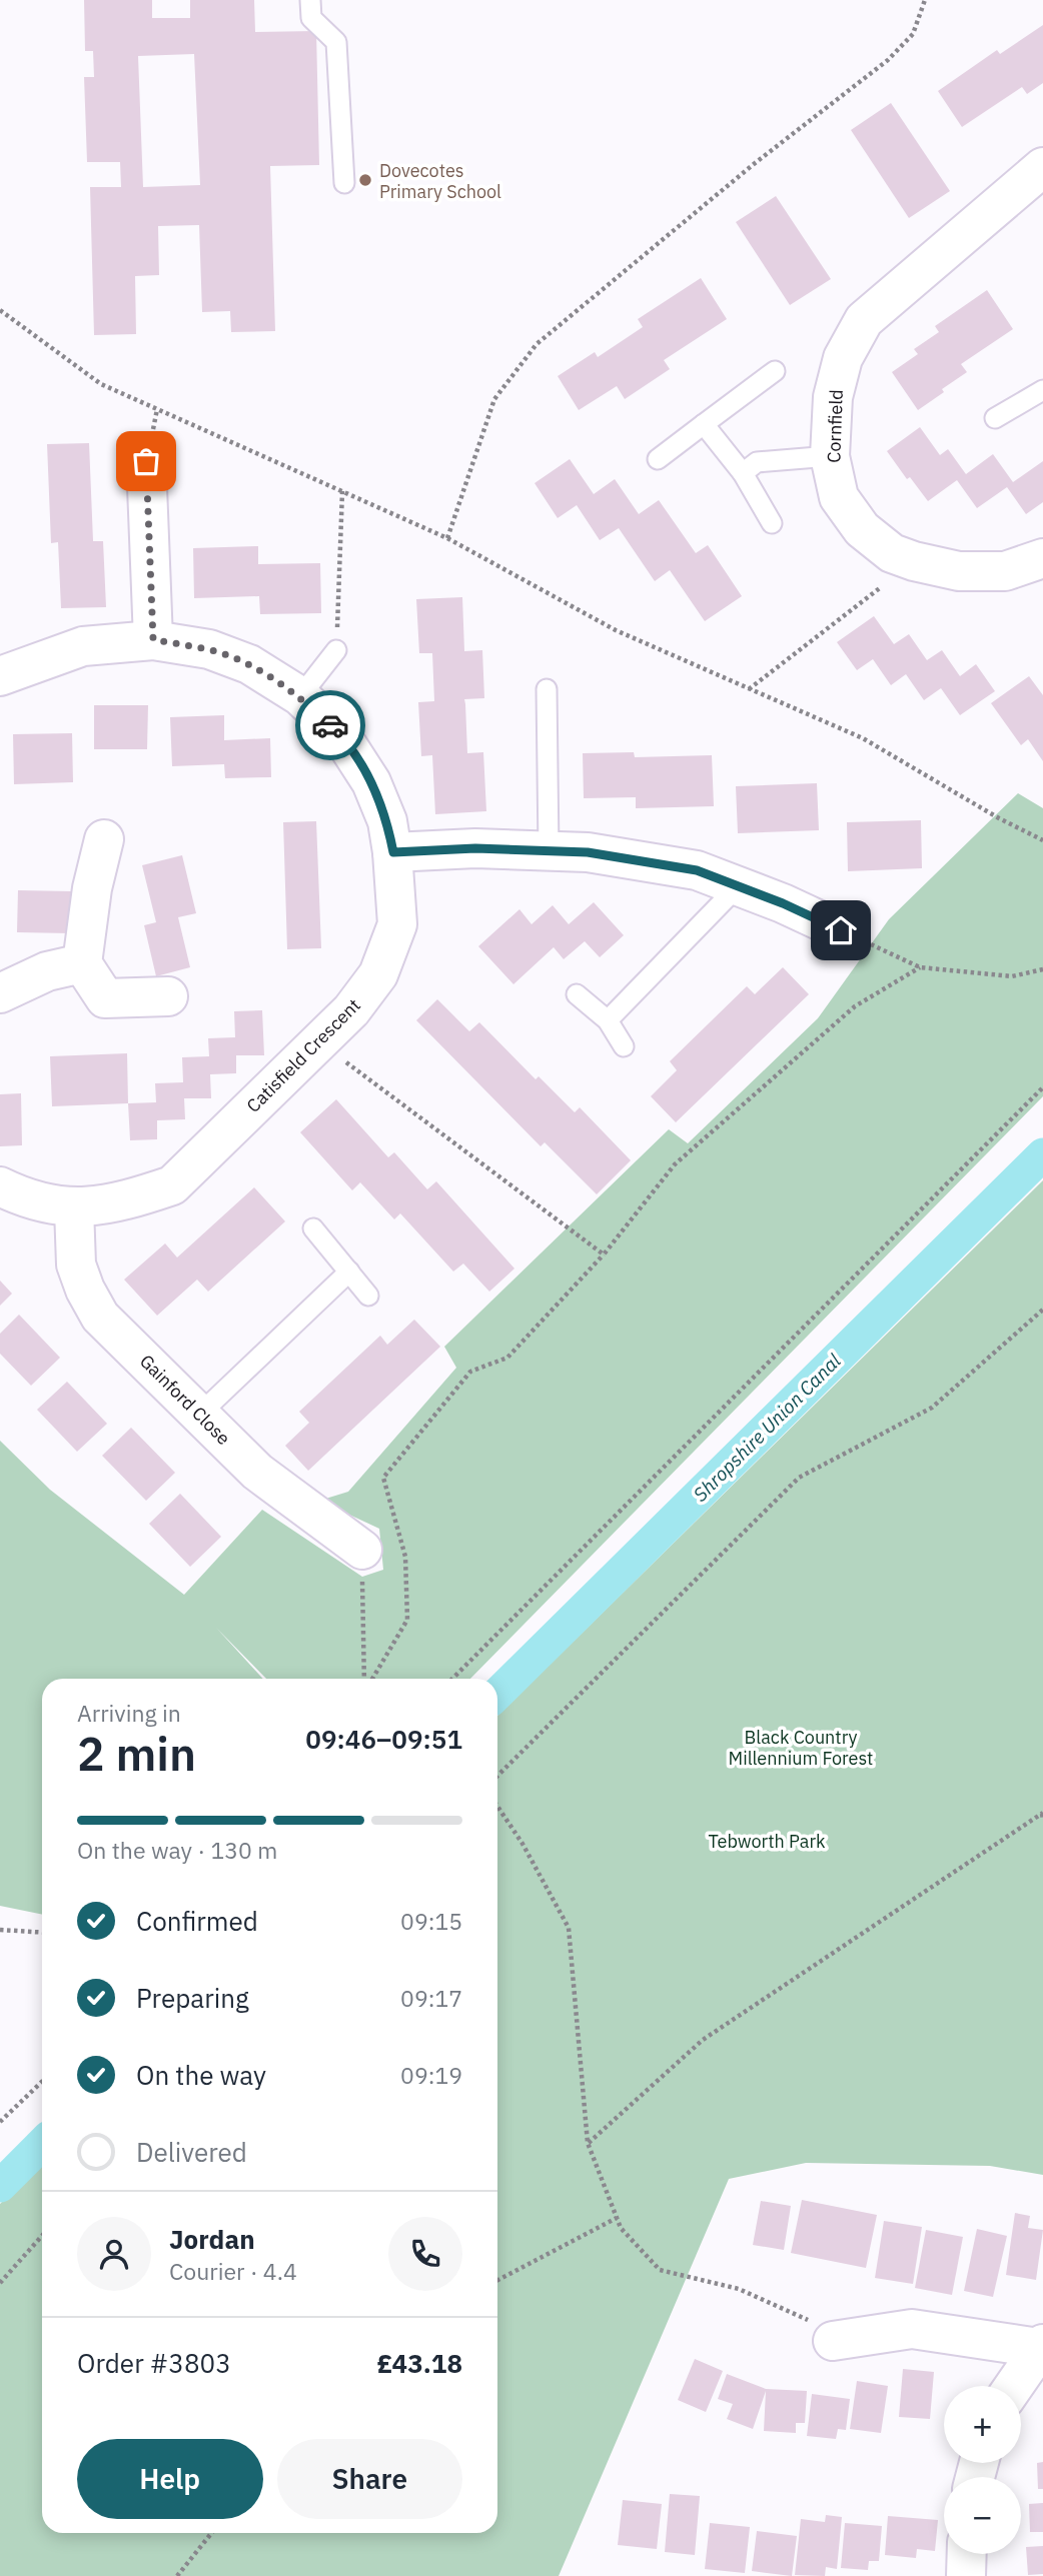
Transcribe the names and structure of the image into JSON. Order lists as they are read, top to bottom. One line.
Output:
{"streets":{"street":["Cornfield","Catisfield Crescent","Gainford Close"]},"crossings":[["Catisfield Crescent","Gainford Close"]],"water":["Shropshire Union Canal"],"parks":["Black Country Millennium Forest","Tebworth Park"],"places":["Dovecotes Primary School"],"page":{"heading":["2 min","Arriving in","09:46–09:51"],"panel":["Jordan","Courier · 4.4","Order #3803","£43.18"],"bar":"On the way · 130 m","list":[["Confirmed","09:15"],["Preparing","09:17"],["On the way","09:19"],"Delivered"],"map_buttons":["+","−"],"buttons":["Help","Share"]}}
